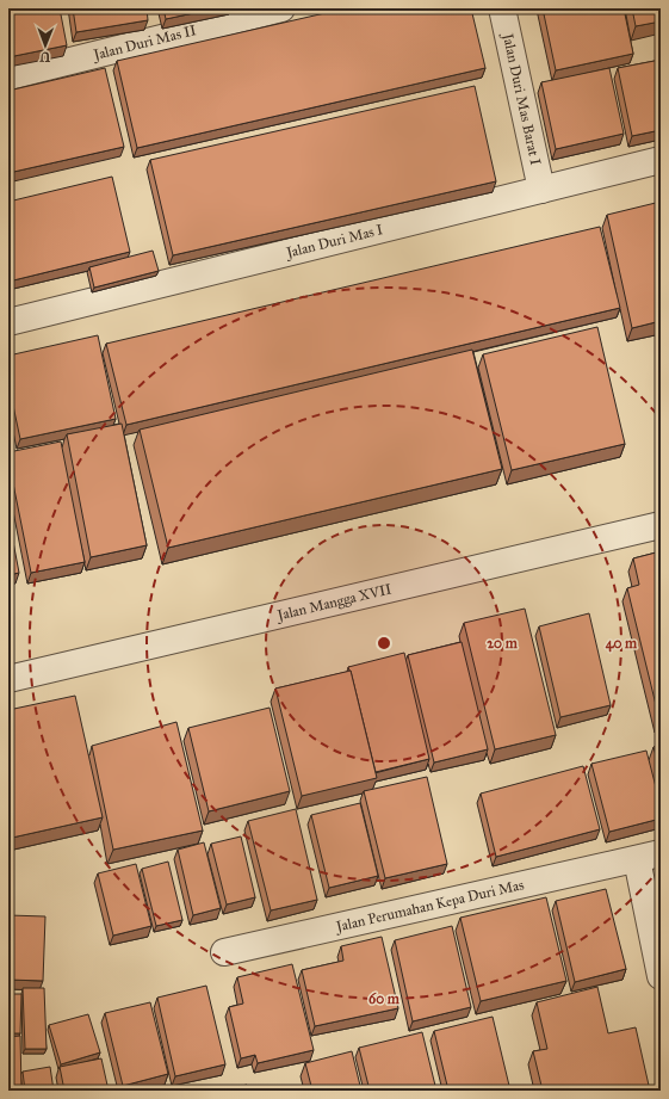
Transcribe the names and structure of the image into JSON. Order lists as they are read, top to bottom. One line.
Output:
{"streets":{"street":["Jalan Duri Mas II","Jalan Duri Mas Barat I","Jalan Duri Mas I","Jalan Mangga XVII","Jalan Perumahan Kepa Duri Mas"]},"crossings":[["Jalan Duri Mas Barat I","Jalan Duri Mas I"]],"north":"bottom","rings":["20 m","40 m","60 m"]}
